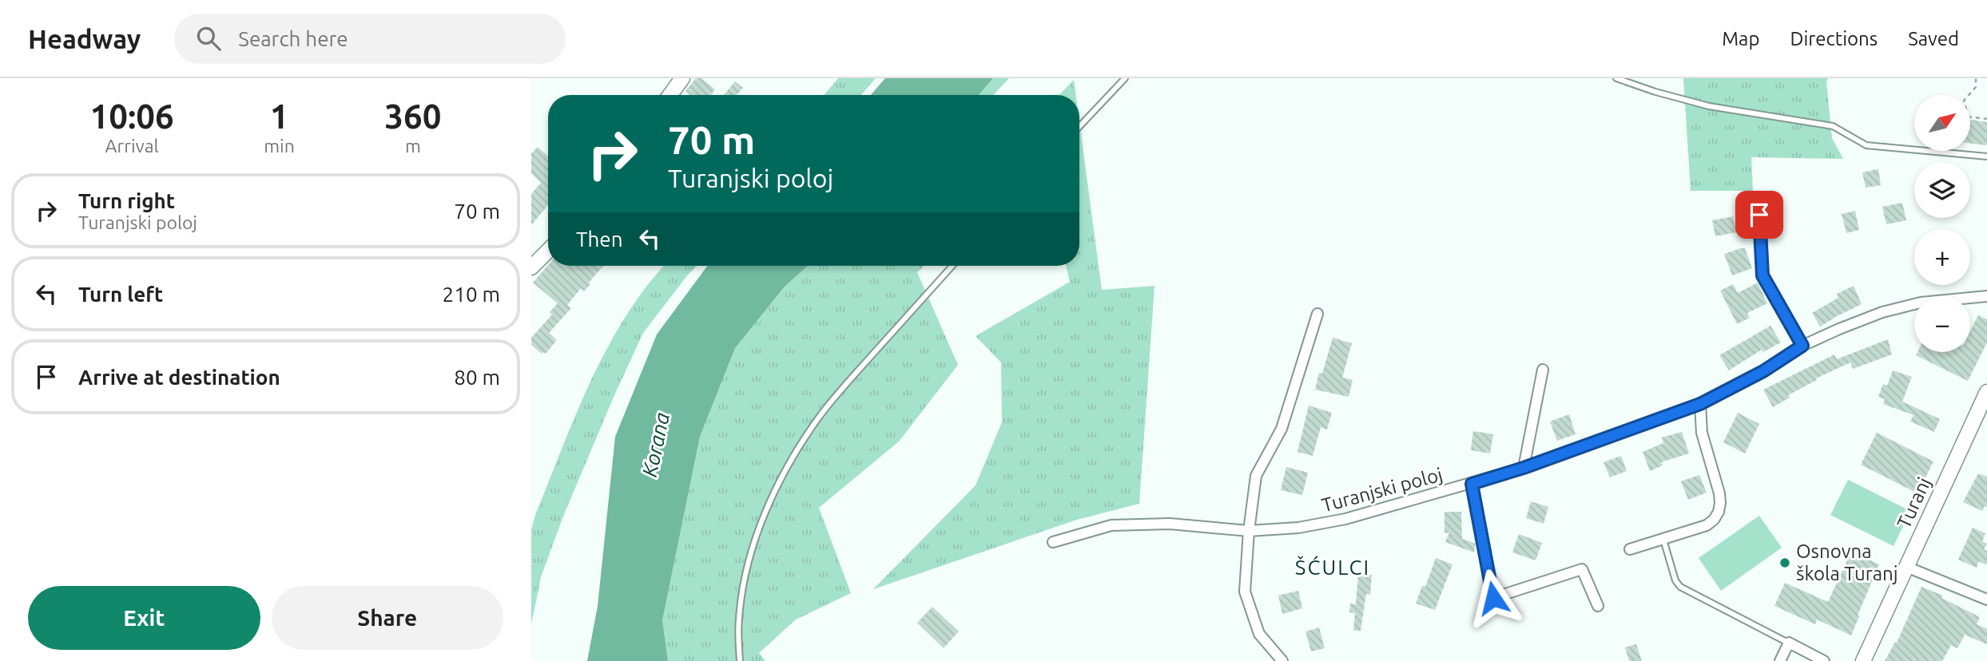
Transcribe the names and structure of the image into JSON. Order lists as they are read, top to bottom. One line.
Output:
{"streets":{"main road":["Turanj"],"street":["Turanjski poloj"]},"districts":["ŠĆULCI"],"water":["Korana"],"places":["Osnovna škola Turanj"],"north":"top right","page":{"header":"Headway","search":"Search here","nav":["Map","Directions","Saved"],"eta":["10:06","Arrival","1","min","360","m"],"map_buttons":["+","−"],"turn":["70 m","Turanjski poloj"],"list":[{"name":"Turn right","note":"Turanjski poloj","value":"70 m"},{"name":"Turn left","value":"210 m"},{"name":"Arrive at destination","value":"80 m"}],"then":"Then","buttons":["Exit","Share"]}}
